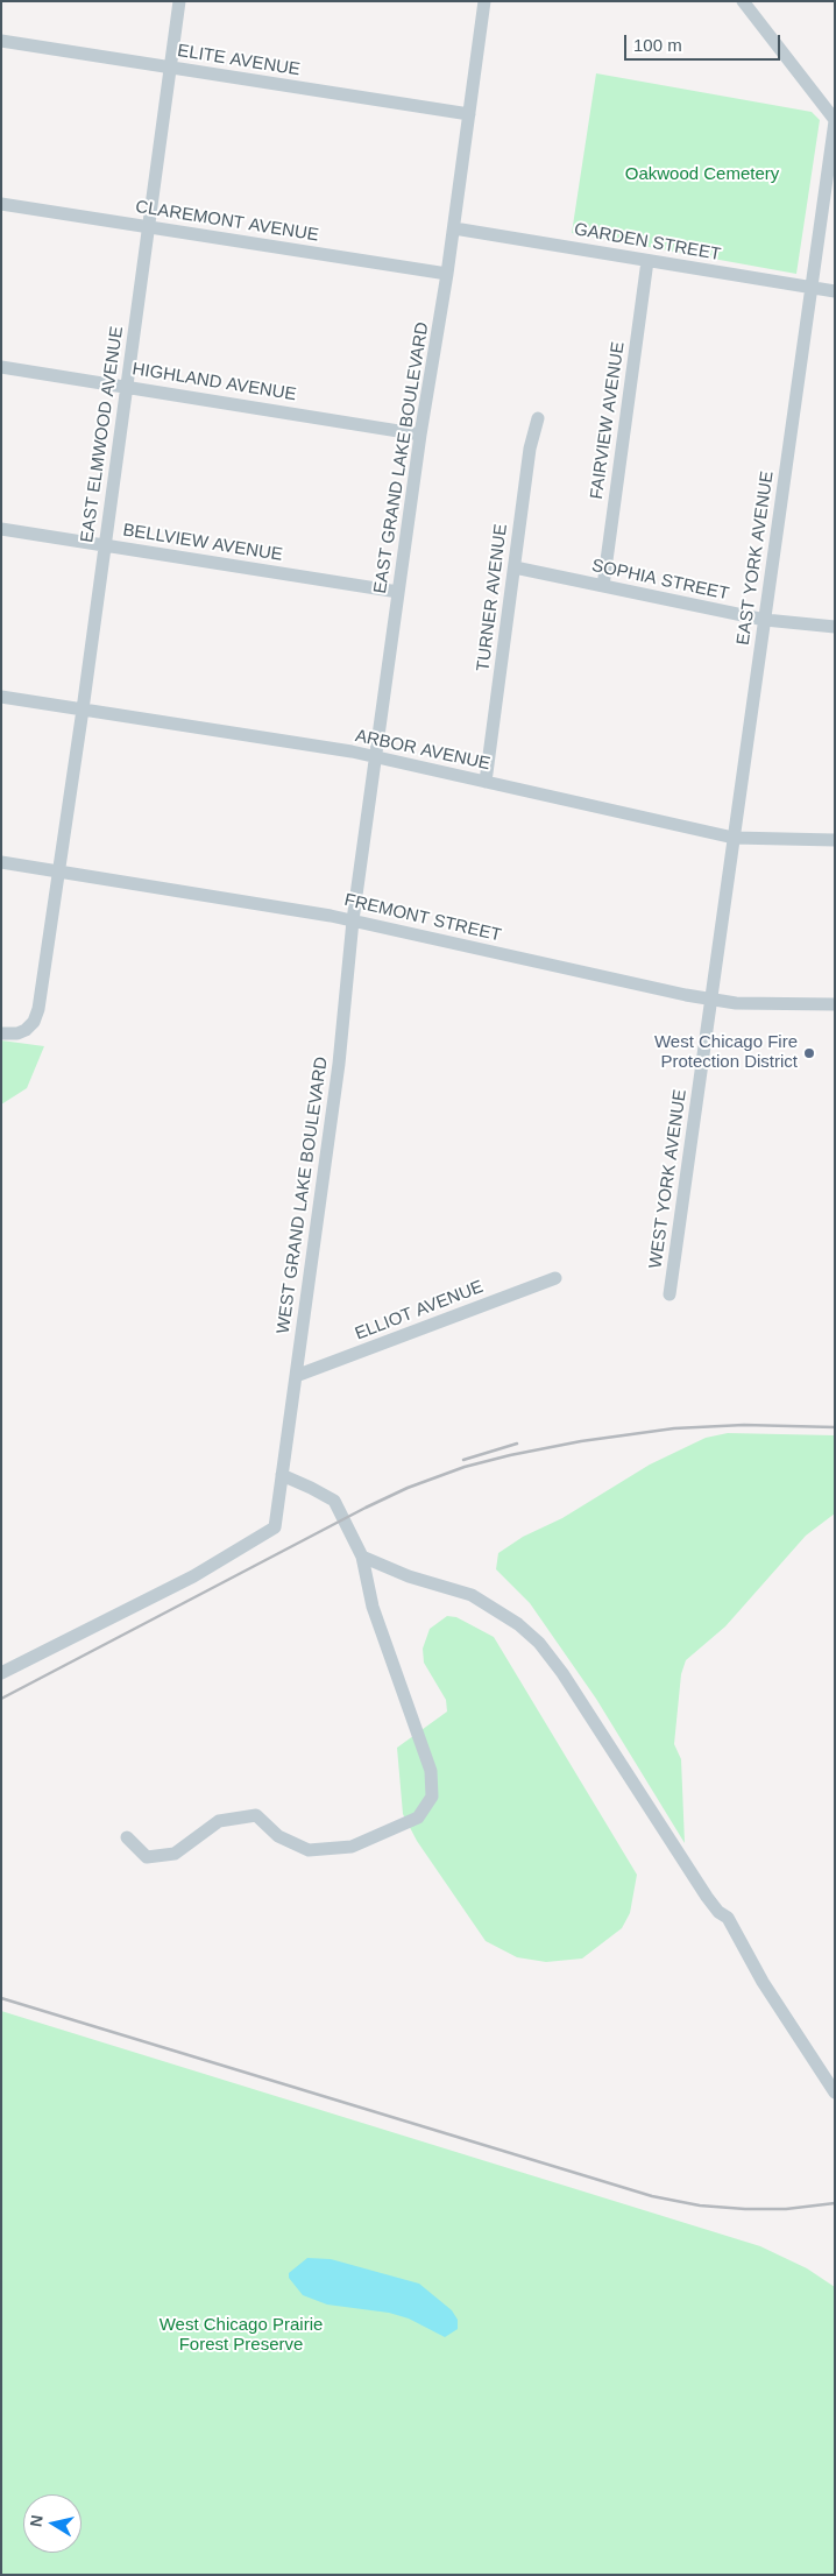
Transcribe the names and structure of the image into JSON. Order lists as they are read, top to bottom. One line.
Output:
{"streets":{"street":["ELITE AVENUE","CLAREMONT AVENUE","GARDEN STREET","HIGHLAND AVENUE","FAIRVIEW AVENUE","EAST ELMWOOD AVENUE","EAST GRAND LAKE BOULEVARD","BELLVIEW AVENUE","EAST YORK AVENUE","SOPHIA STREET","TURNER AVENUE","ARBOR AVENUE","FREMONT STREET","WEST YORK AVENUE","WEST GRAND LAKE BOULEVARD","ELLIOT AVENUE"]},"crossings":[["ELITE AVENUE","EAST ELMWOOD AVENUE"],["ELITE AVENUE","EAST GRAND LAKE BOULEVARD"],["CLAREMONT AVENUE","EAST ELMWOOD AVENUE"],["CLAREMONT AVENUE","EAST GRAND LAKE BOULEVARD"],["GARDEN STREET","FAIRVIEW AVENUE"],["GARDEN STREET","EAST GRAND LAKE BOULEVARD"],["GARDEN STREET","EAST YORK AVENUE"],["HIGHLAND AVENUE","EAST ELMWOOD AVENUE"],["HIGHLAND AVENUE","EAST GRAND LAKE BOULEVARD"],["FAIRVIEW AVENUE","SOPHIA STREET"],["EAST ELMWOOD AVENUE","BELLVIEW AVENUE"],["EAST ELMWOOD AVENUE","ARBOR AVENUE"],["EAST ELMWOOD AVENUE","FREMONT STREET"],["EAST GRAND LAKE BOULEVARD","BELLVIEW AVENUE"],["EAST GRAND LAKE BOULEVARD","ARBOR AVENUE"],["EAST GRAND LAKE BOULEVARD","FREMONT STREET"],["EAST GRAND LAKE BOULEVARD","WEST GRAND LAKE BOULEVARD"],["EAST YORK AVENUE","SOPHIA STREET"],["EAST YORK AVENUE","ARBOR AVENUE"],["EAST YORK AVENUE","FREMONT STREET"],["EAST YORK AVENUE","WEST YORK AVENUE"],["SOPHIA STREET","TURNER AVENUE"],["TURNER AVENUE","ARBOR AVENUE"],["FREMONT STREET","WEST YORK AVENUE"],["FREMONT STREET","WEST GRAND LAKE BOULEVARD"],["WEST GRAND LAKE BOULEVARD","ELLIOT AVENUE"]],"parks":["Oakwood Cemetery","West Chicago Prairie Forest Preserve"],"places":["West Chicago Fire Protection District"],"scale_bar":"100 m","north":"left"}
